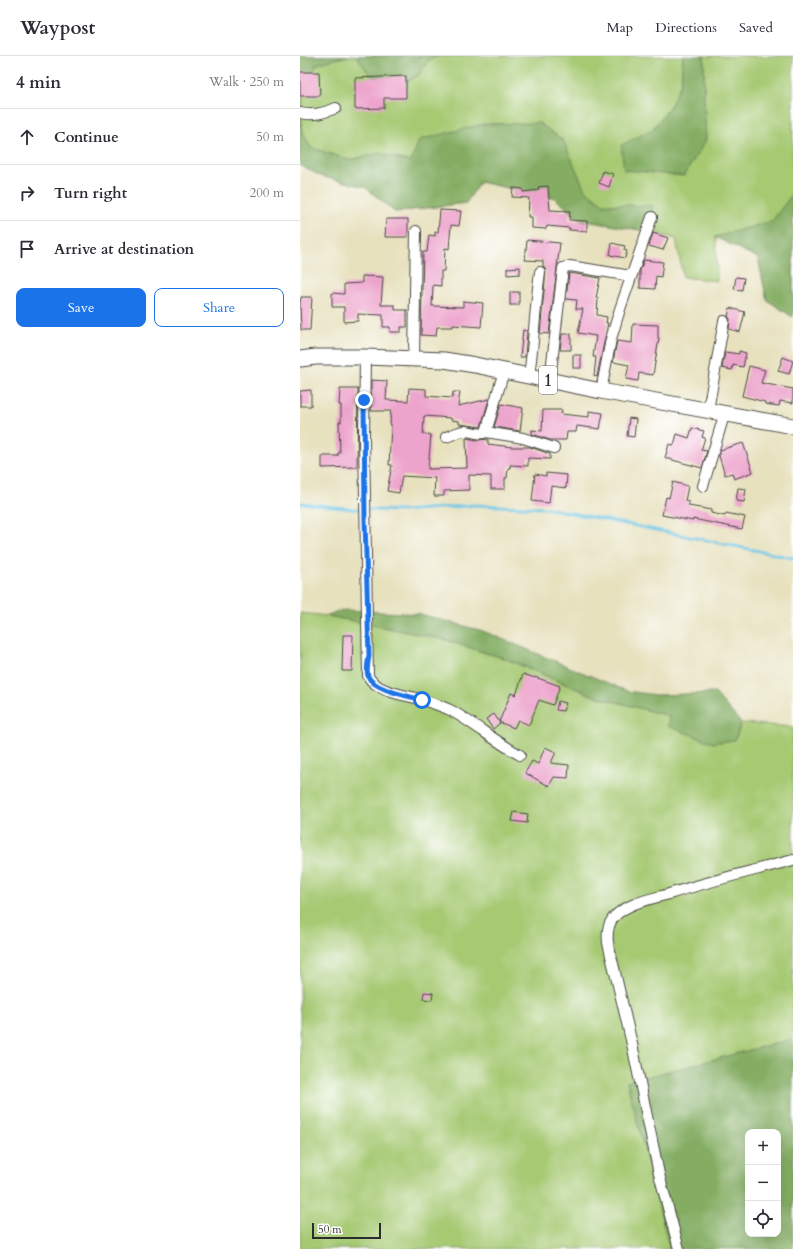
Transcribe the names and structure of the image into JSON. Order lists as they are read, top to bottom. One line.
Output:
{"streets":{"highway":["1"]},"scale_bar":"50 m","page":{"header":"Waypost","nav":["Map","Directions","Saved"],"heading":["4 min","Walk · 250 m"],"list":[["Continue","50 m"],["Turn right","200 m"],"Arrive at destination"],"buttons":["Save","Share"],"map_buttons":["+","−"],"scale":"50 m"}}
